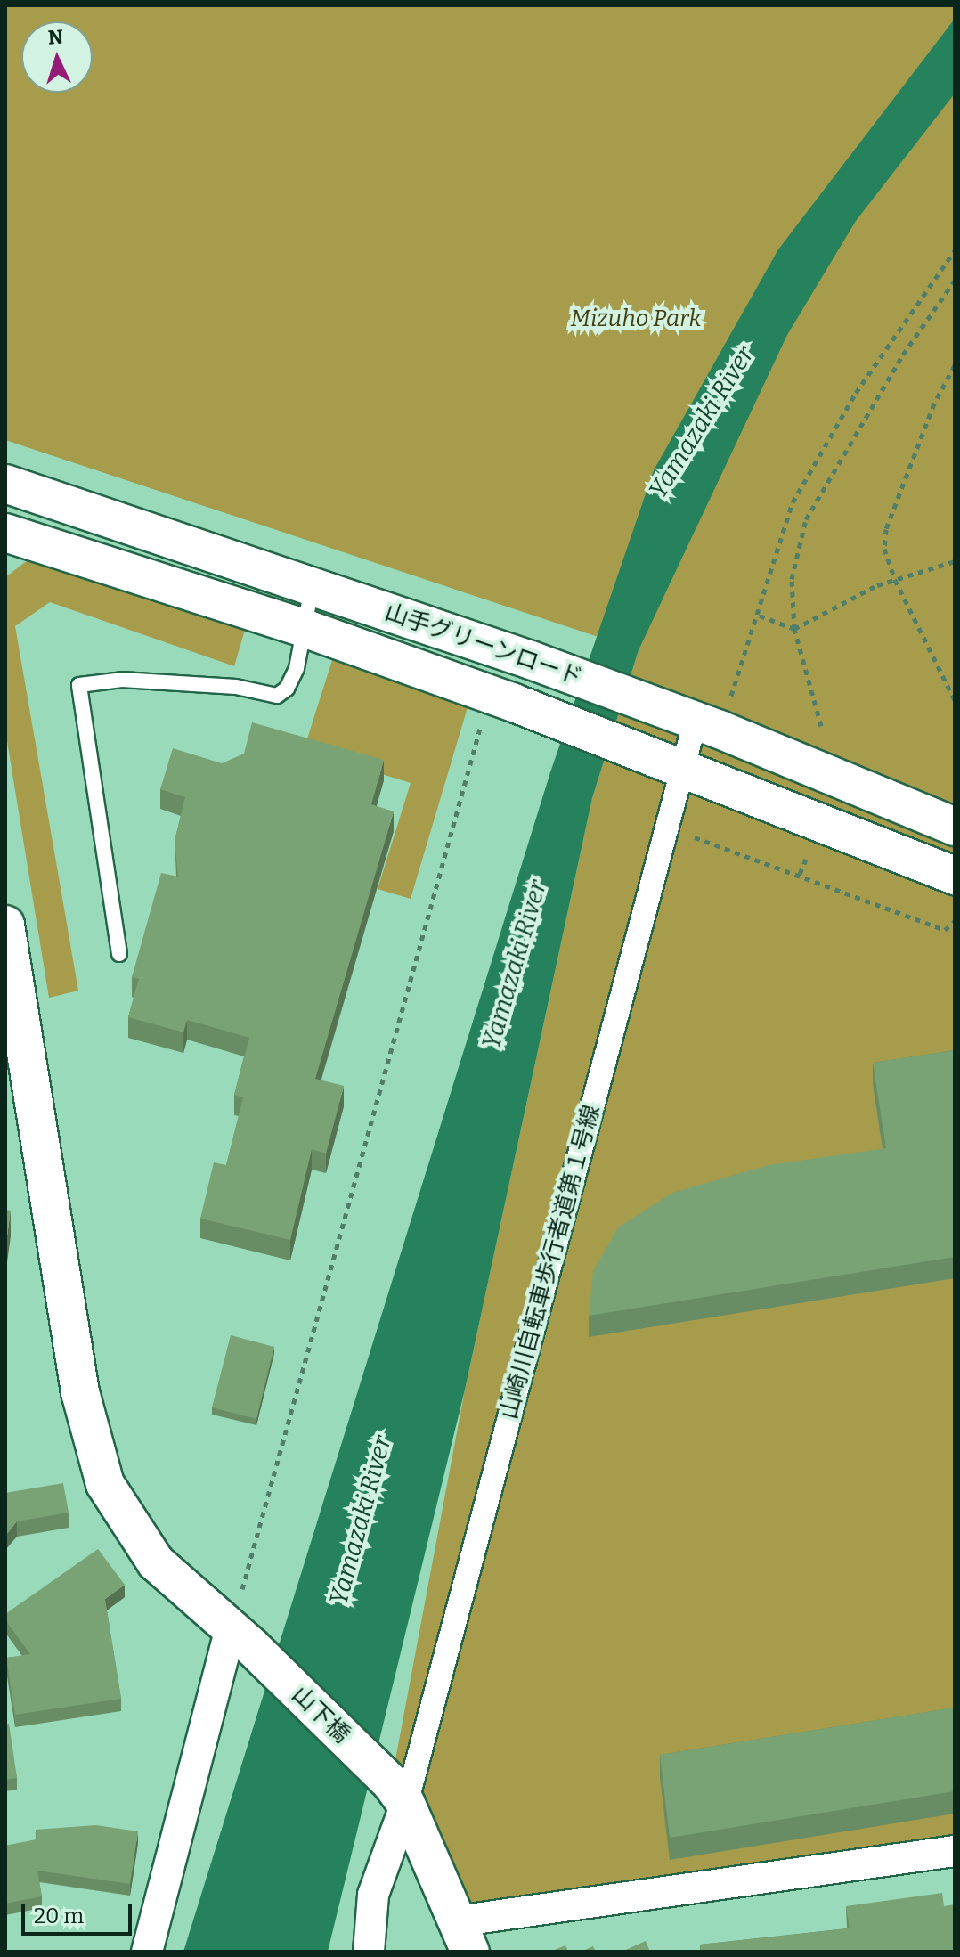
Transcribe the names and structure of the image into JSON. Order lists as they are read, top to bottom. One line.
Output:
{"streets":{"street":["山手グリーンロード","山崎川自転車歩行者道第１号線","山下橋"]},"crossings":[["山手グリーンロード","山崎川自転車歩行者道第１号線"],["山崎川自転車歩行者道第１号線","山下橋"]],"water":["Yamazaki River"],"parks":["Mizuho Park"],"scale_bar":"20 m","north":"top"}
